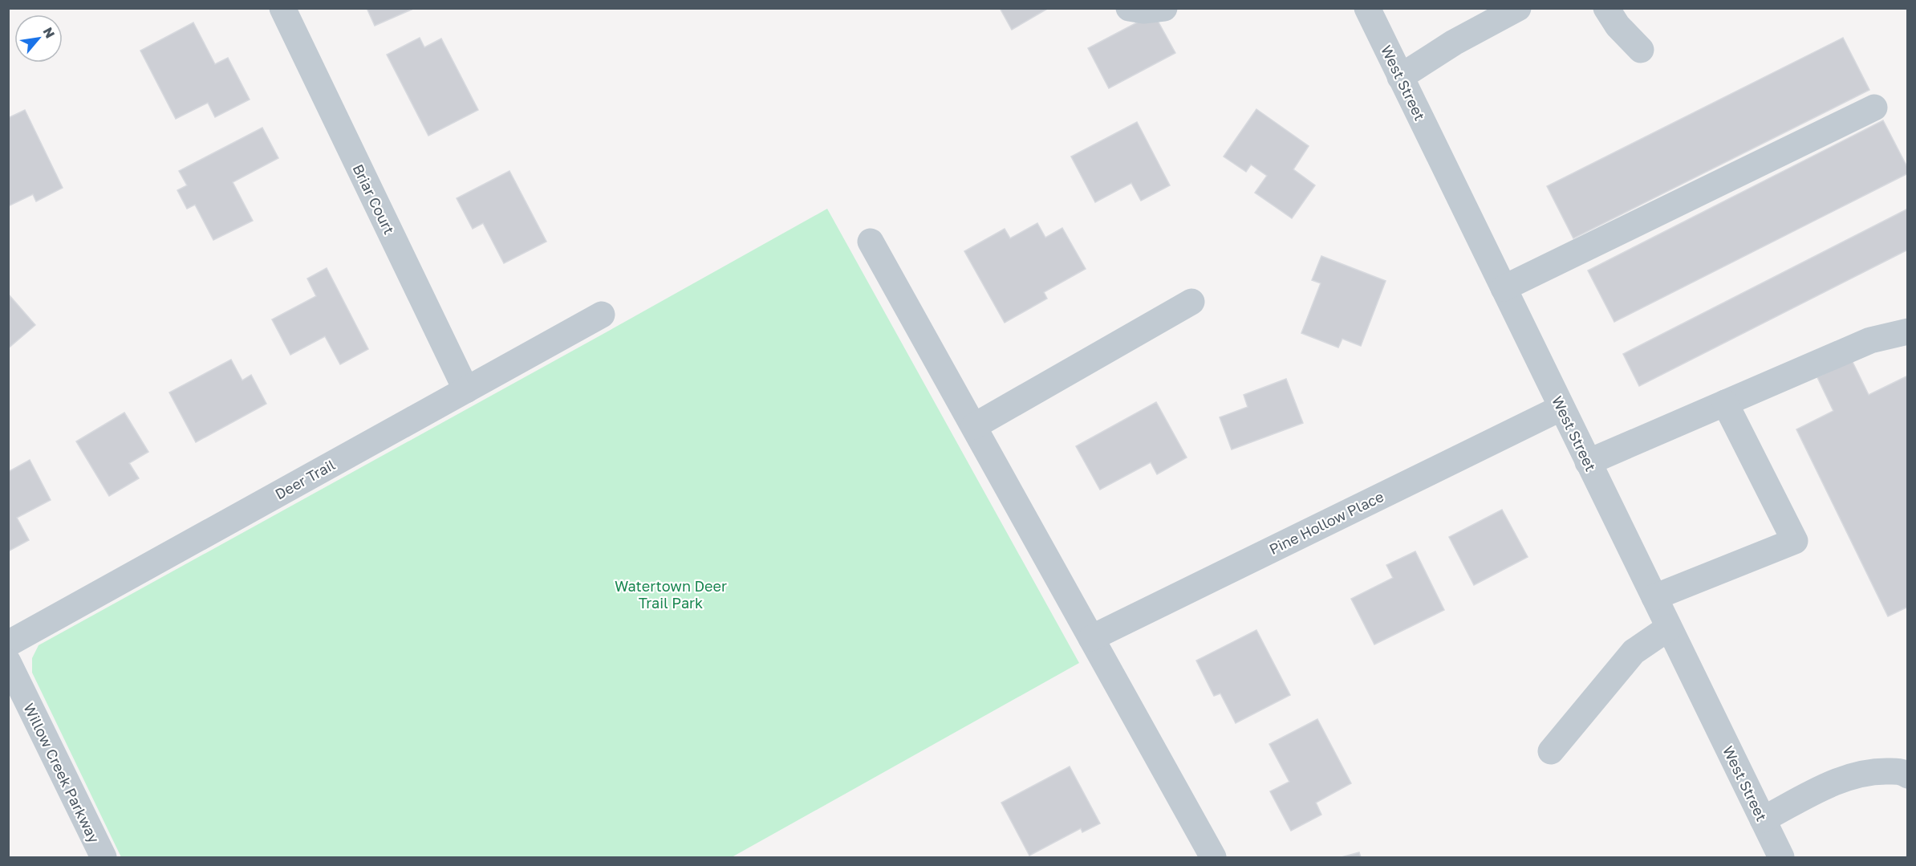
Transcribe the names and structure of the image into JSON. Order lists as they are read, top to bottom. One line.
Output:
{"streets":{"street":["West Street","Briar Court","Deer Trail","Pine Hollow Place","Willow Creek Parkway"]},"crossings":[["West Street","Pine Hollow Place"],["Briar Court","Deer Trail"]],"parks":["Watertown Deer Trail Park"],"north":"top right"}
